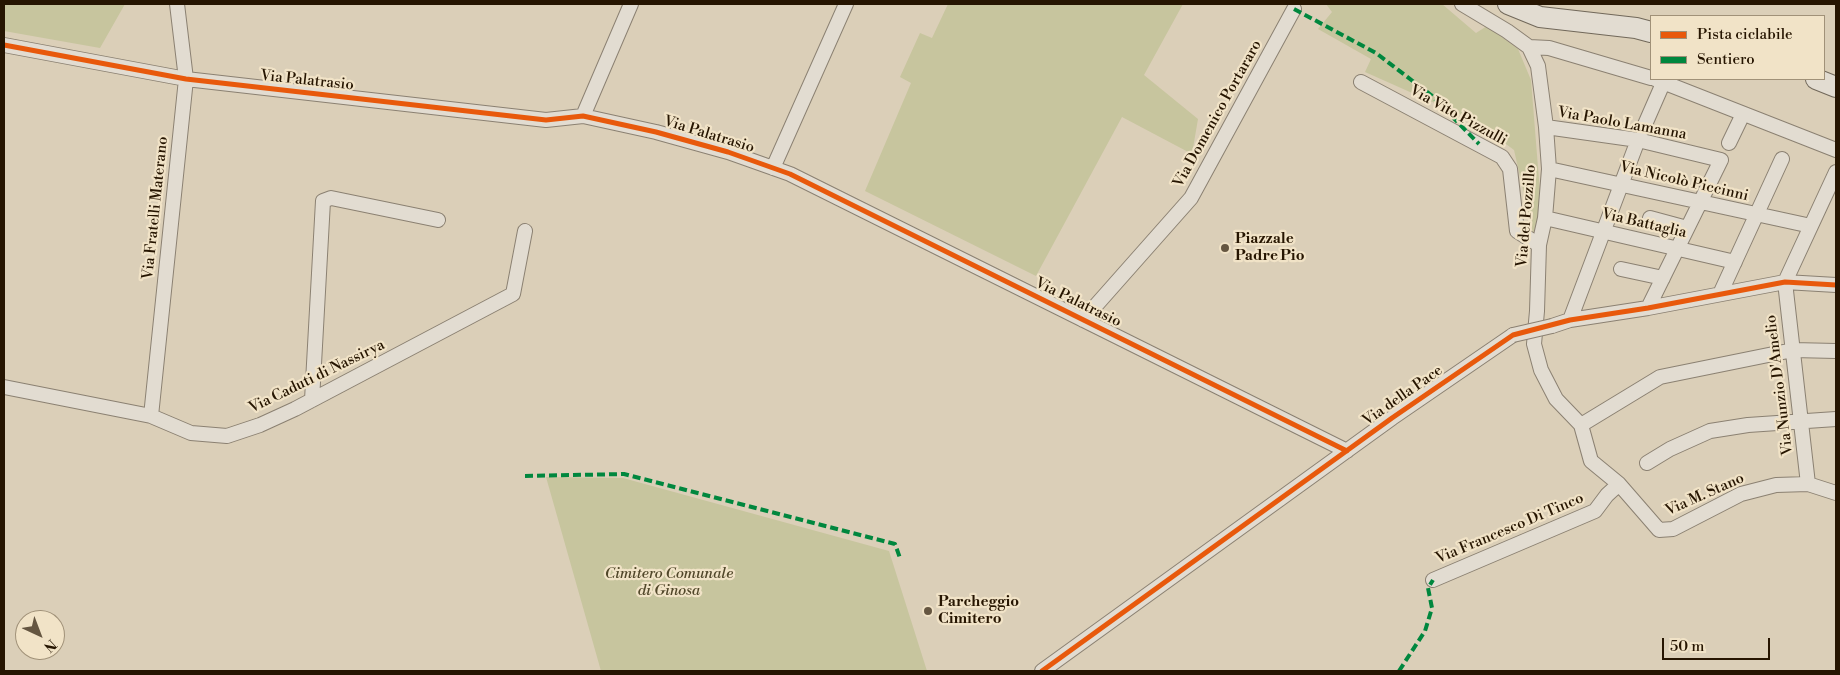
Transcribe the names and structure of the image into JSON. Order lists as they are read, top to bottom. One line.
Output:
{"streets":{"street":["Via Palatrasio","Via Domenico Portararo","Via Vito Pizzulli","Via Paolo Lamanna","Via Nicolò Piccinni","Via Fratelli Materano","Via del Pozzillo","Via Battaglia","Via Caduti di Nassirya","Via Nunzio D'Amelio","Via della Pace","Via M. Stano","Via Francesco Di Tinco"]},"crossings":[["Via Palatrasio","Via Domenico Portararo"],["Via Palatrasio","Via Fratelli Materano"],["Via Palatrasio","Via della Pace"],["Via Vito Pizzulli","Via del Pozzillo"],["Via Paolo Lamanna","Via Nicolò Piccinni"],["Via Paolo Lamanna","Via del Pozzillo"],["Via Nicolò Piccinni","Via del Pozzillo"],["Via Fratelli Materano","Via Caduti di Nassirya"],["Via del Pozzillo","Via Battaglia"],["Via del Pozzillo","Via M. Stano"],["Via Nunzio D'Amelio","Via della Pace"],["Via Nunzio D'Amelio","Via M. Stano"],["Via M. Stano","Via Francesco Di Tinco"]],"parks":["Cimitero Comunale di Ginosa"],"places":["Piazzale Padre Pio","Parcheggio Cimitero"],"legend":["Pista ciclabile","Sentiero"],"scale_bar":"50 m","north":"bottom right"}
